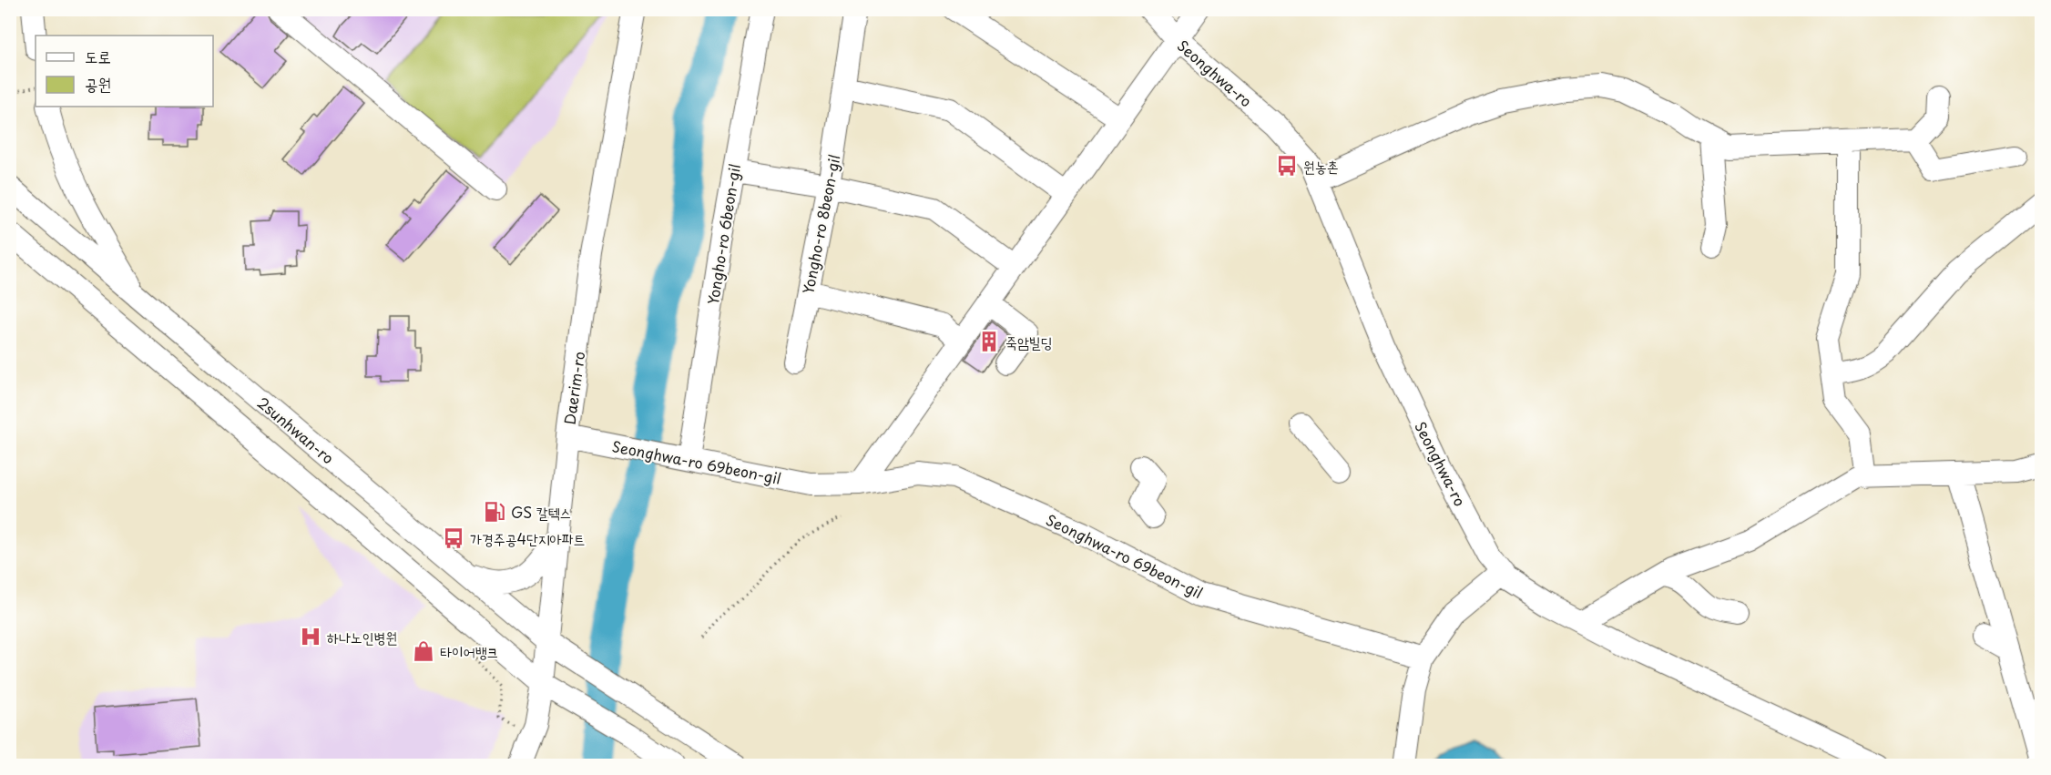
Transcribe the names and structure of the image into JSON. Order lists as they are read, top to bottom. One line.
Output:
{"streets":{"street":["Seonghwa-ro","Yongho-ro 8beon-gil","Yongho-ro 6beon-gil","Daerim-ro","2sunhwan-ro","Seonghwa-ro 69beon-gil"]},"crossings":[["Yongho-ro 6beon-gil","Seonghwa-ro 69beon-gil"],["Daerim-ro","2sunhwan-ro"],["Daerim-ro","Seonghwa-ro 69beon-gil"]],"places":{"bus stop":["원농촌","가경주공4단지아파트"],"building":["죽암빌딩"],"fuel station":["GS 칼텍스"],"hospital":["하나노인병원"],"shop":["타이어뱅크"]},"legend":["도로","공원"]}
